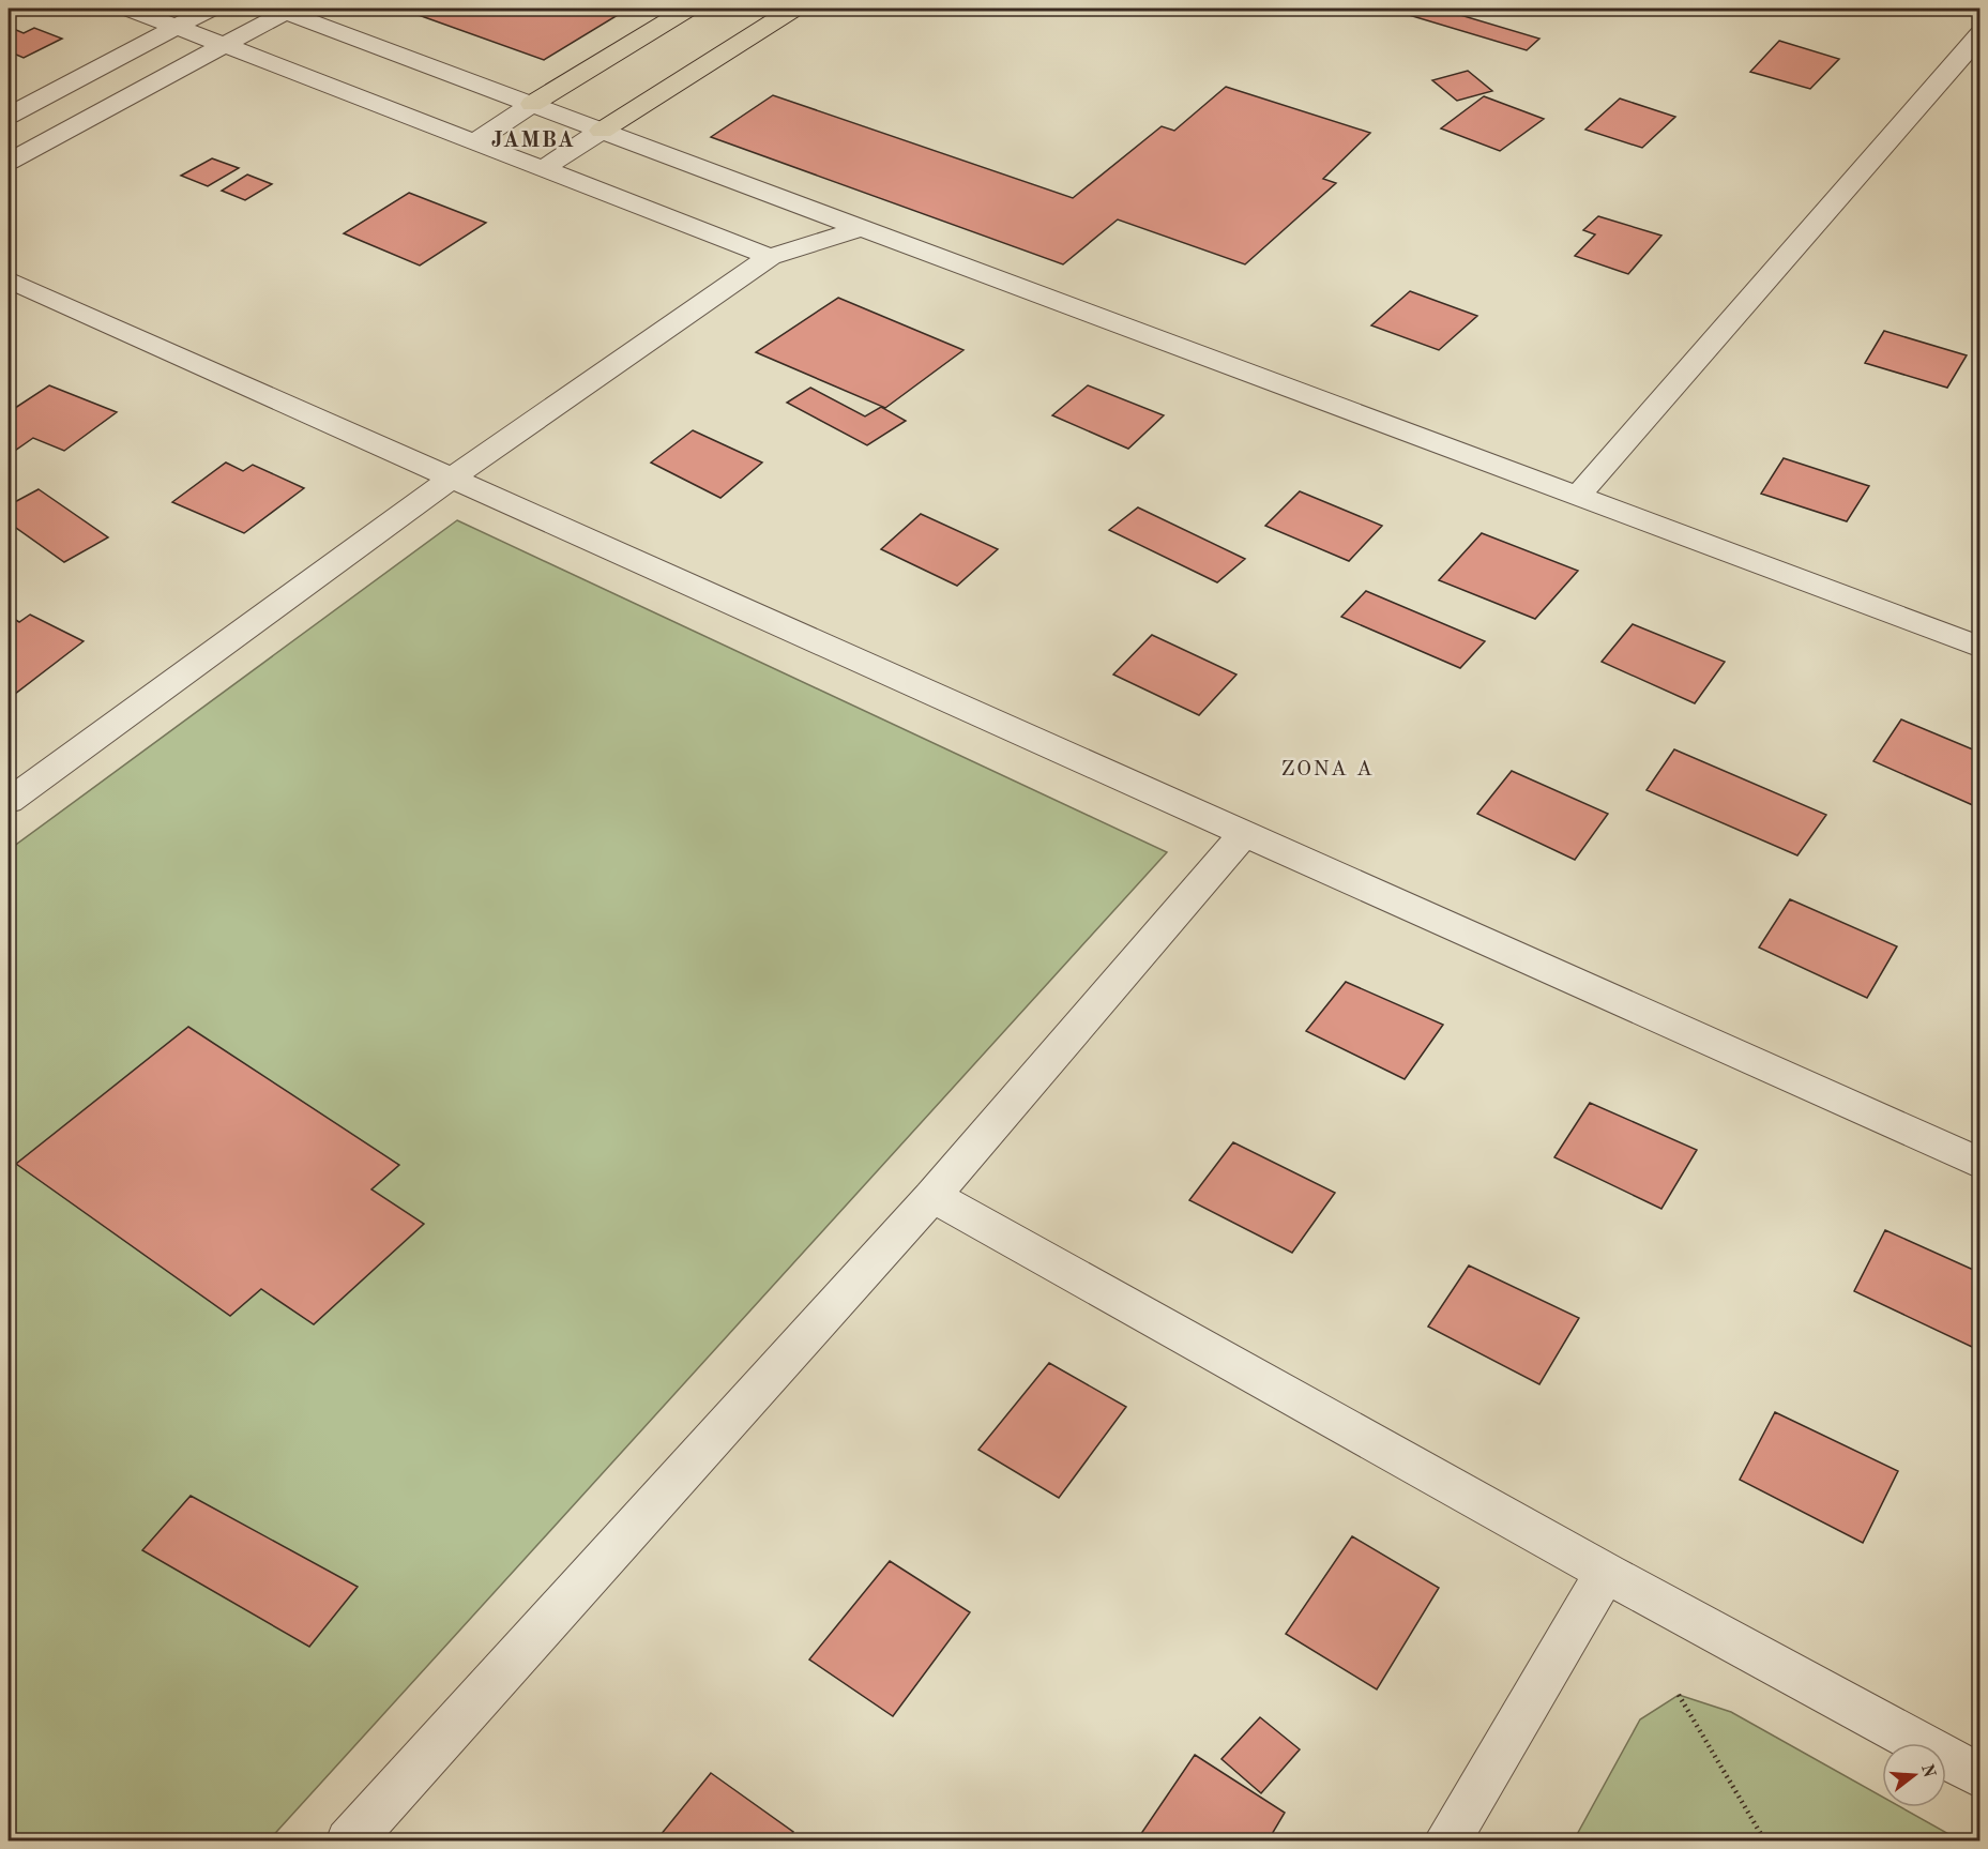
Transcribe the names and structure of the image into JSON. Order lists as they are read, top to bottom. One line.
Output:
{"districts":["JAMBA","ZONA A"],"north":"right"}
